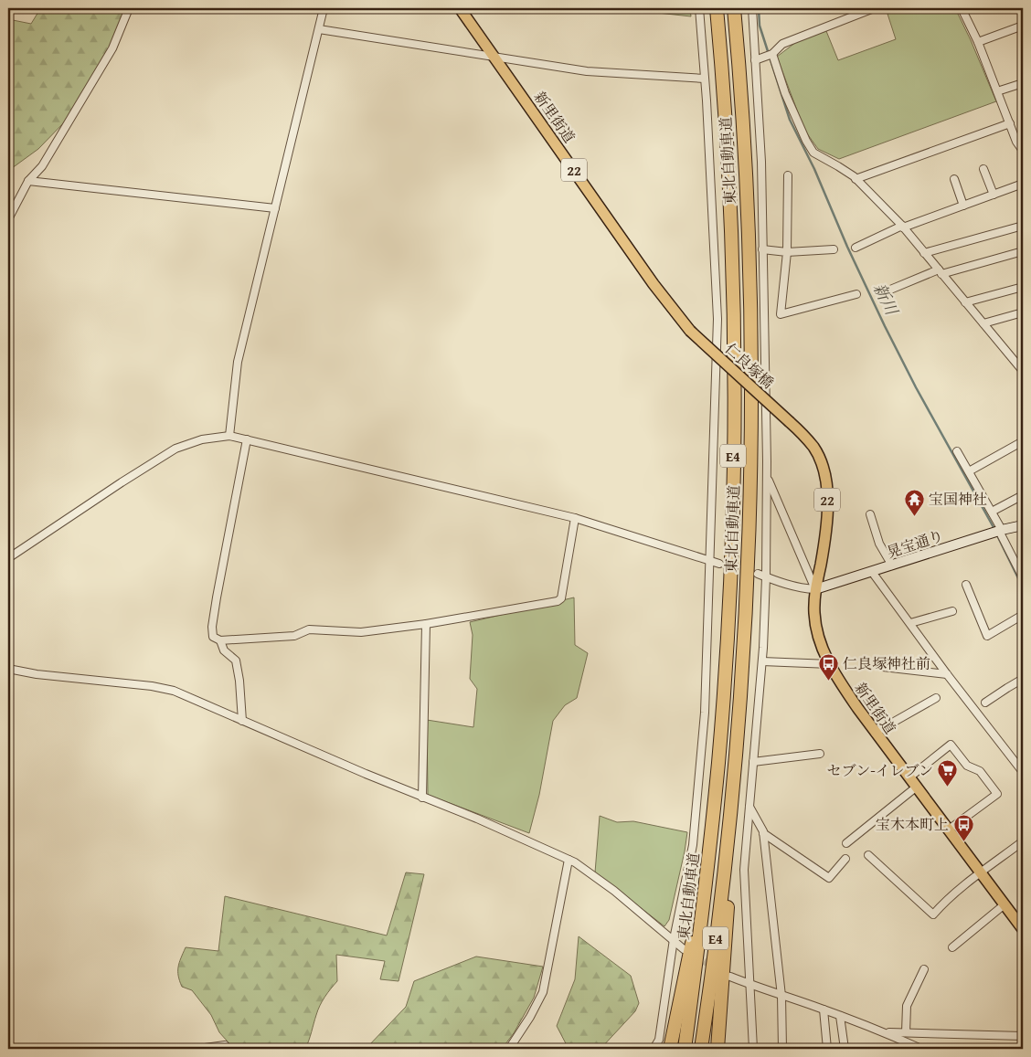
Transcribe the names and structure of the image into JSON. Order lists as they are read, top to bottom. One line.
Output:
{"streets":{"highway":["東北自動車道","E4"],"main road":["新里街道","22","仁良塚橋"],"street":["晃宝通り"]},"crossings":[["新里街道","仁良塚橋"],["新里街道","晃宝通り"]],"water":["新川"],"places":{"temple":["宝国神社"],"bus stop":["仁良塚神社前","宝木本町上"],"supermarket":["セブン-イレブン"]}}
